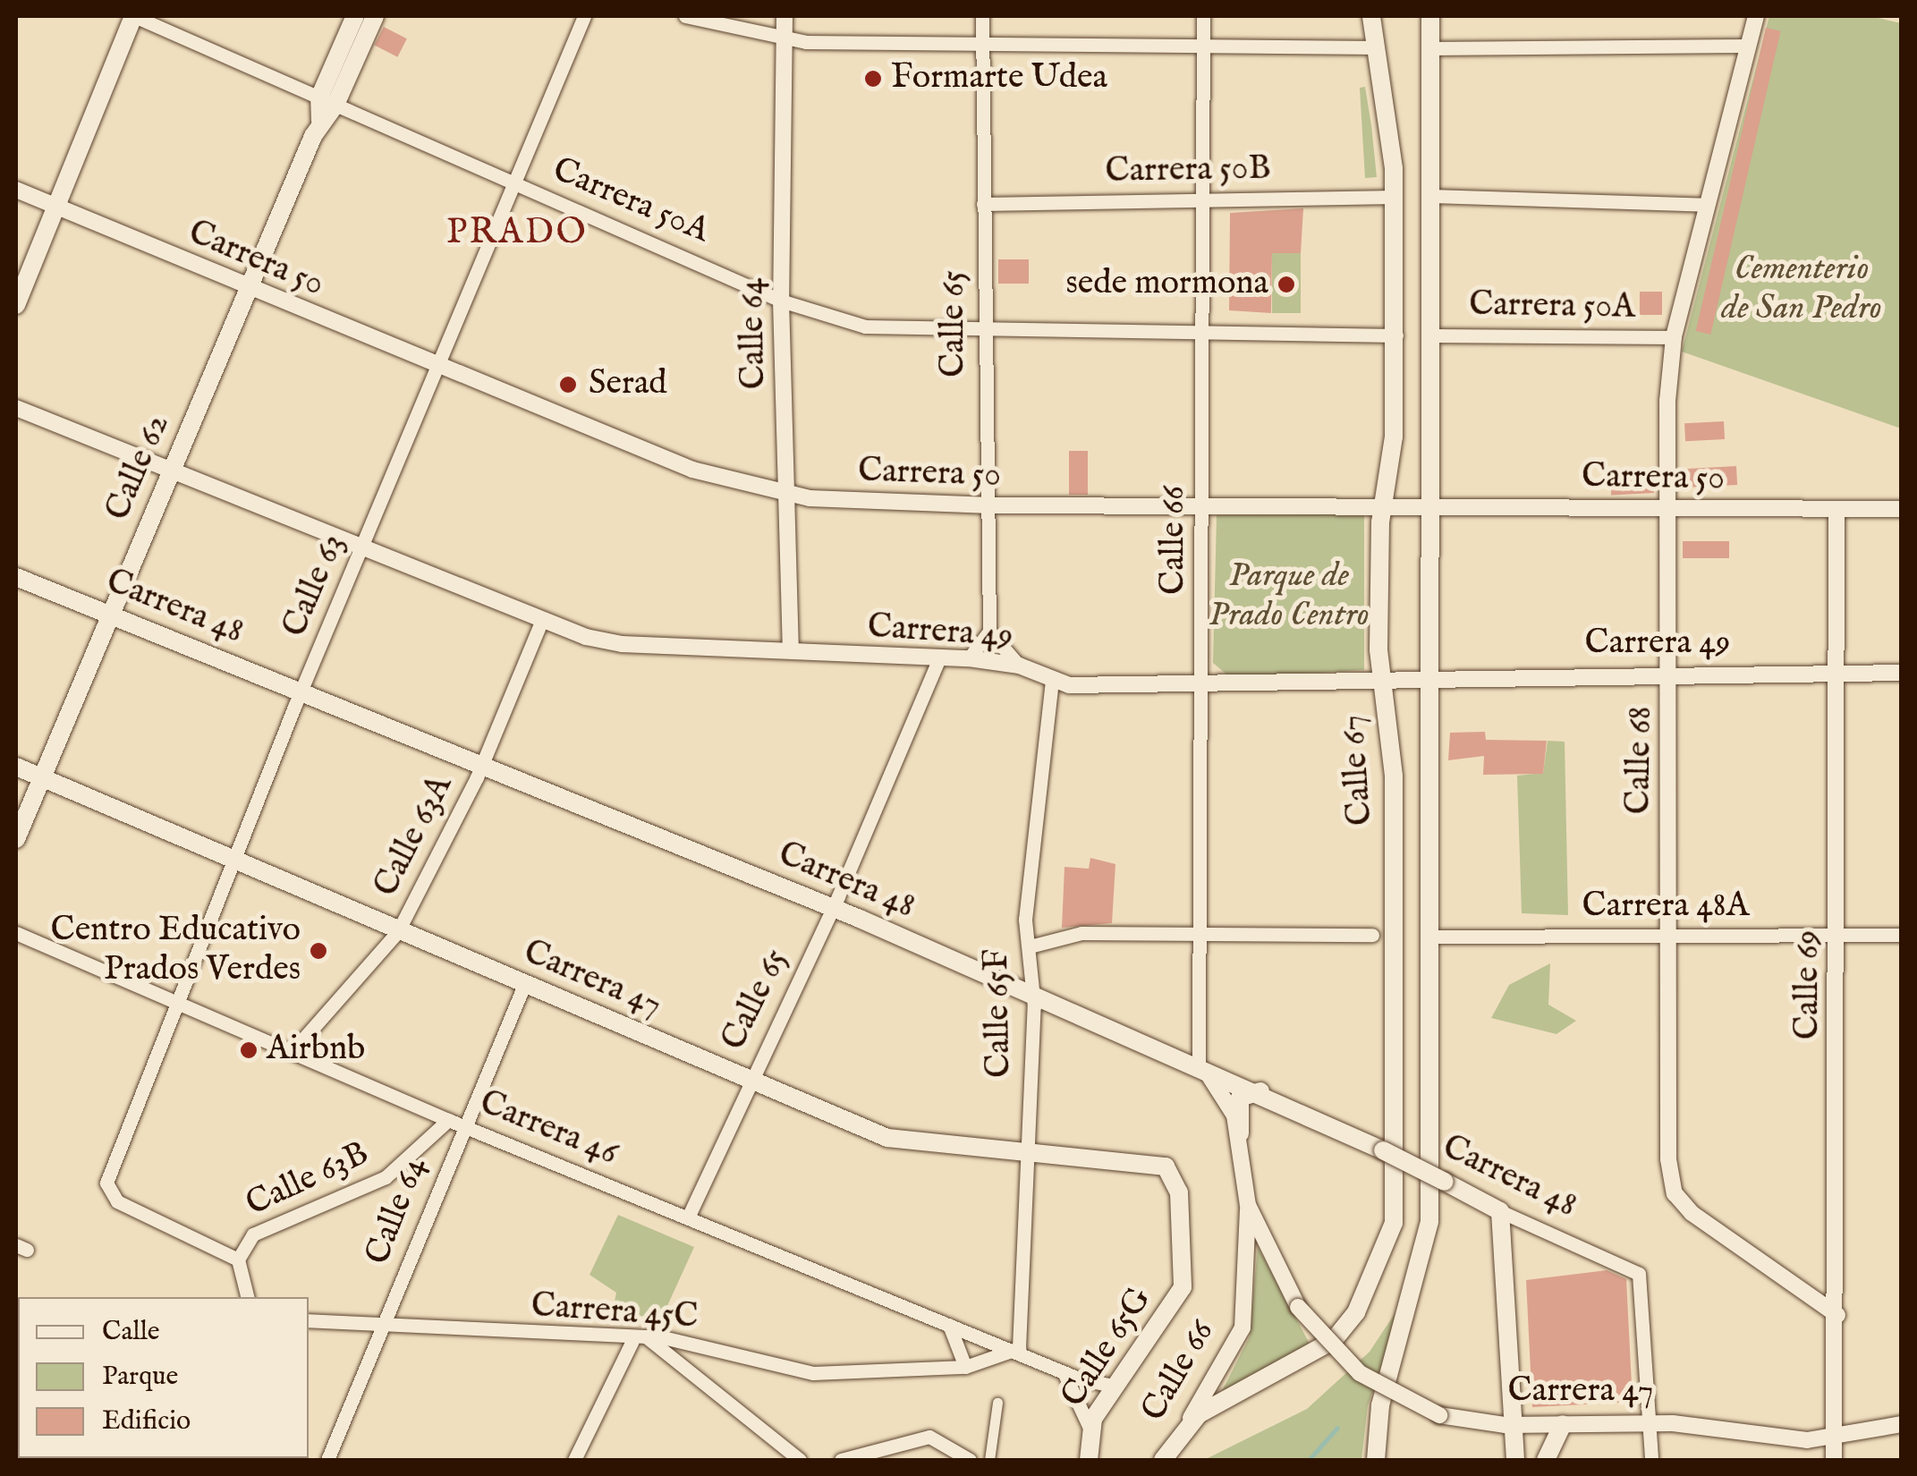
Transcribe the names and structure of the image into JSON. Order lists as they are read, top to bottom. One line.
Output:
{"streets":{"main road":["Calle 62","Calle 66","Carrera 48","Calle 67","Carrera 47","Calle 65G"],"street":["Carrera 50B","Carrera 50A","Carrera 50","Calle 65","Calle 64","Calle 63","Carrera 49","Calle 68","Calle 63A","Carrera 48A","Calle 69","Calle 65F","Carrera 46","Calle 63B","Carrera 45C"]},"crossings":[["Carrera 50B","Calle 65"],["Carrera 50B","Calle 66"],["Carrera 50B","Calle 67"],["Carrera 50A","Calle 65"],["Carrera 50A","Calle 64"],["Carrera 50A","Calle 62"],["Carrera 50A","Calle 66"],["Carrera 50A","Calle 63"],["Carrera 50A","Calle 68"],["Carrera 50A","Calle 67"],["Carrera 50","Calle 65"],["Carrera 50","Calle 64"],["Carrera 50","Calle 62"],["Carrera 50","Calle 66"],["Carrera 50","Calle 63"],["Carrera 50","Calle 68"],["Carrera 50","Calle 67"],["Carrera 50","Calle 69"],["Calle 65","Carrera 48"],["Calle 65","Carrera 49"],["Calle 65","Carrera 47"],["Calle 65","Carrera 46"],["Calle 64","Carrera 49"],["Calle 64","Carrera 47"],["Calle 64","Carrera 46"],["Calle 64","Calle 63B"],["Calle 64","Carrera 45C"],["Calle 62","Carrera 48"],["Calle 62","Carrera 49"],["Calle 62","Carrera 47"],["Calle 66","Carrera 48"],["Calle 66","Carrera 49"],["Calle 66","Calle 67"],["Calle 66","Carrera 47"],["Calle 63","Carrera 48"],["Calle 63","Carrera 49"],["Calle 63","Carrera 47"],["Calle 63","Carrera 46"],["Calle 63","Calle 63B"],["Carrera 48","Calle 63A"],["Carrera 48","Carrera 47"],["Carrera 48","Calle 65F"],["Carrera 49","Calle 68"],["Carrera 49","Calle 67"],["Carrera 49","Calle 63A"],["Carrera 49","Calle 69"],["Carrera 49","Calle 65F"],["Calle 68","Carrera 48A"],["Calle 68","Calle 69"],["Calle 67","Carrera 48A"],["Calle 63A","Carrera 47"],["Calle 63A","Carrera 46"],["Carrera 48A","Calle 69"],["Carrera 47","Calle 69"],["Carrera 47","Calle 65F"],["Carrera 47","Calle 65G"],["Calle 65F","Carrera 46"],["Calle 65F","Carrera 45C"],["Carrera 46","Calle 63B"],["Carrera 46","Carrera 45C"],["Carrera 46","Calle 65G"]],"districts":["PRADO"],"parks":["Cementerio de San Pedro","Parque de Prado Centro"],"places":["Formarte Udea","sede mormona","Serad","Centro Educativo Prados Verdes","Airbnb"],"legend":["Calle","Parque","Edificio"]}
